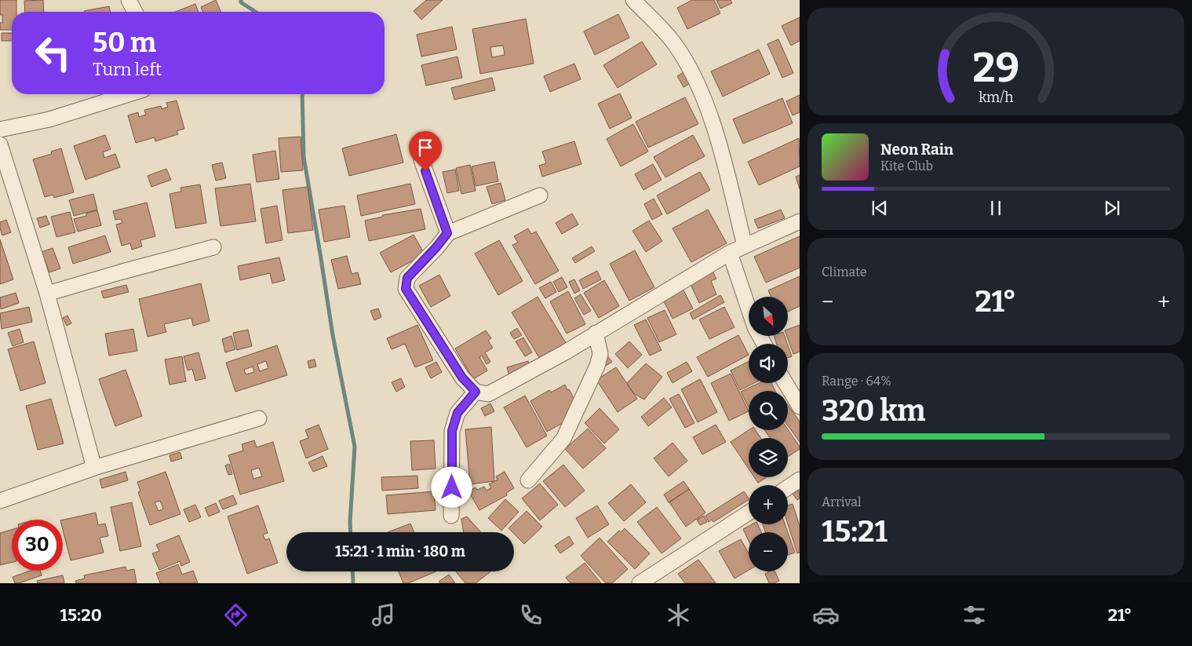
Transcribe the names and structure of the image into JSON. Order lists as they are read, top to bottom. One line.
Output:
{"north":"bottom right","page":{"turn":["50 m","Turn left"],"song":["Neon Rain","Kite Club"],"tile":["Climate",["Range · 64%","320 km"],["Arrival","15:21"]],"heat":["−","21°","+"],"map_buttons":["+","−"],"limit":"30","trip":"15:21 · 1 min · 180 m","tabs":["15:20","21°"],"gauge":["29","km/h"]}}
